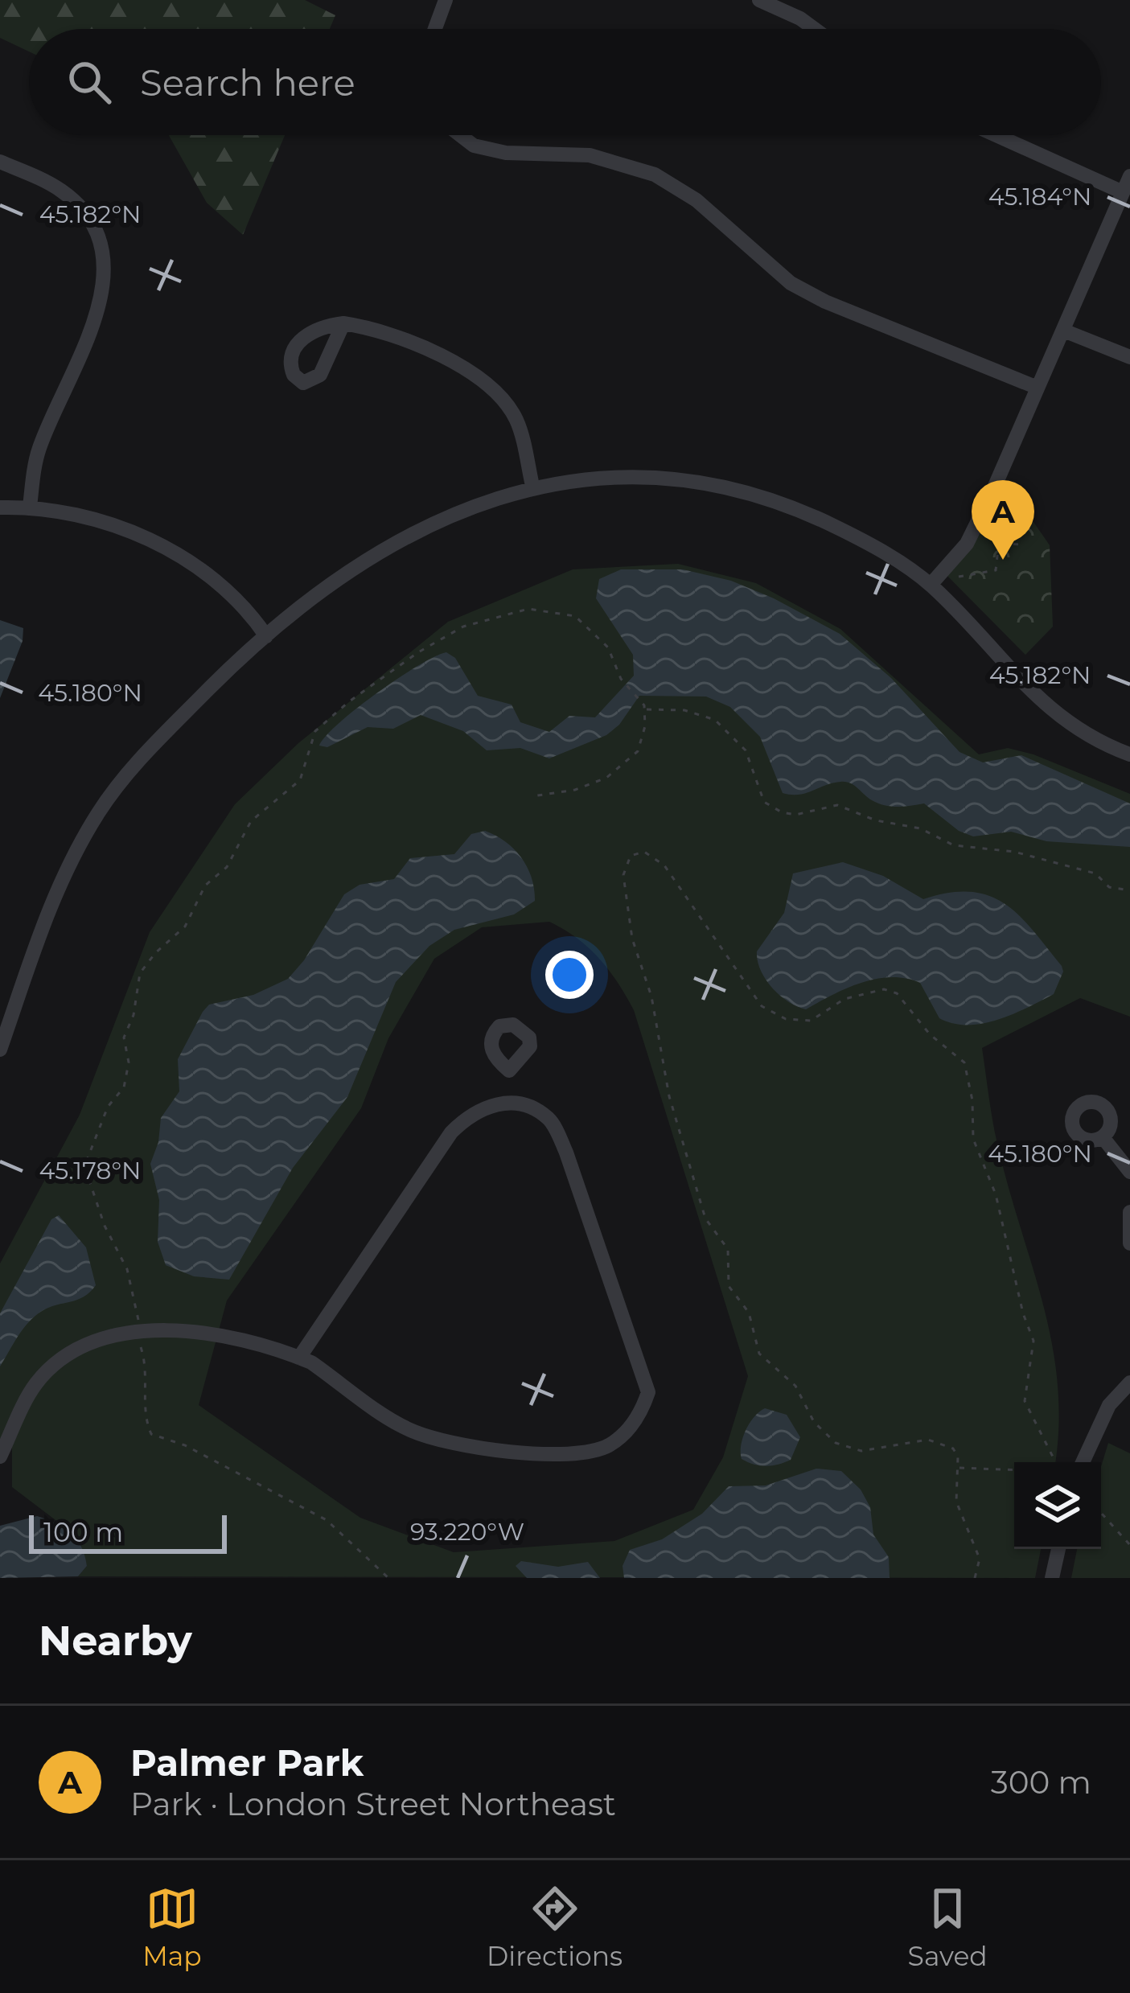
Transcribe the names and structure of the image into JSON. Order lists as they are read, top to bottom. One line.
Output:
{"scale_bar":"100 m","page":{"search":"Search here","pins":"A","scale":"100 m","heading":"Nearby","list":[{"mark":"A","name":"Palmer Park","note":"Park · London Street Northeast","value":"300 m"}],"nav":["Map","Directions","Saved"]},"coordinates":["45.184°N","45.182°N","45.180°N","45.178°N","93.220°W"]}
